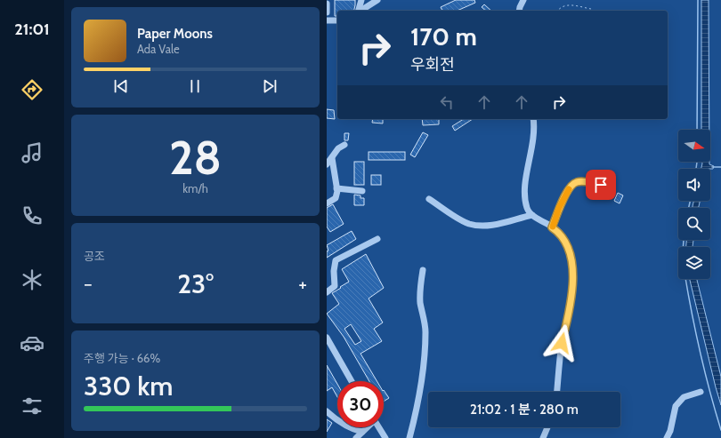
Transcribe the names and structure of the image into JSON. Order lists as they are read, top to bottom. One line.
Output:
{"north":"right","page":{"tabs":"21:01","turn":["170 m","우회전"],"song":["Paper Moons","Ada Vale"],"tile":[["28","km/h"],"공조",["주행 가능 · 66%","330 km"]],"heat":["−","23°","+"],"limit":"30","trip":"21:02 · 1 분 · 280 m"}}
